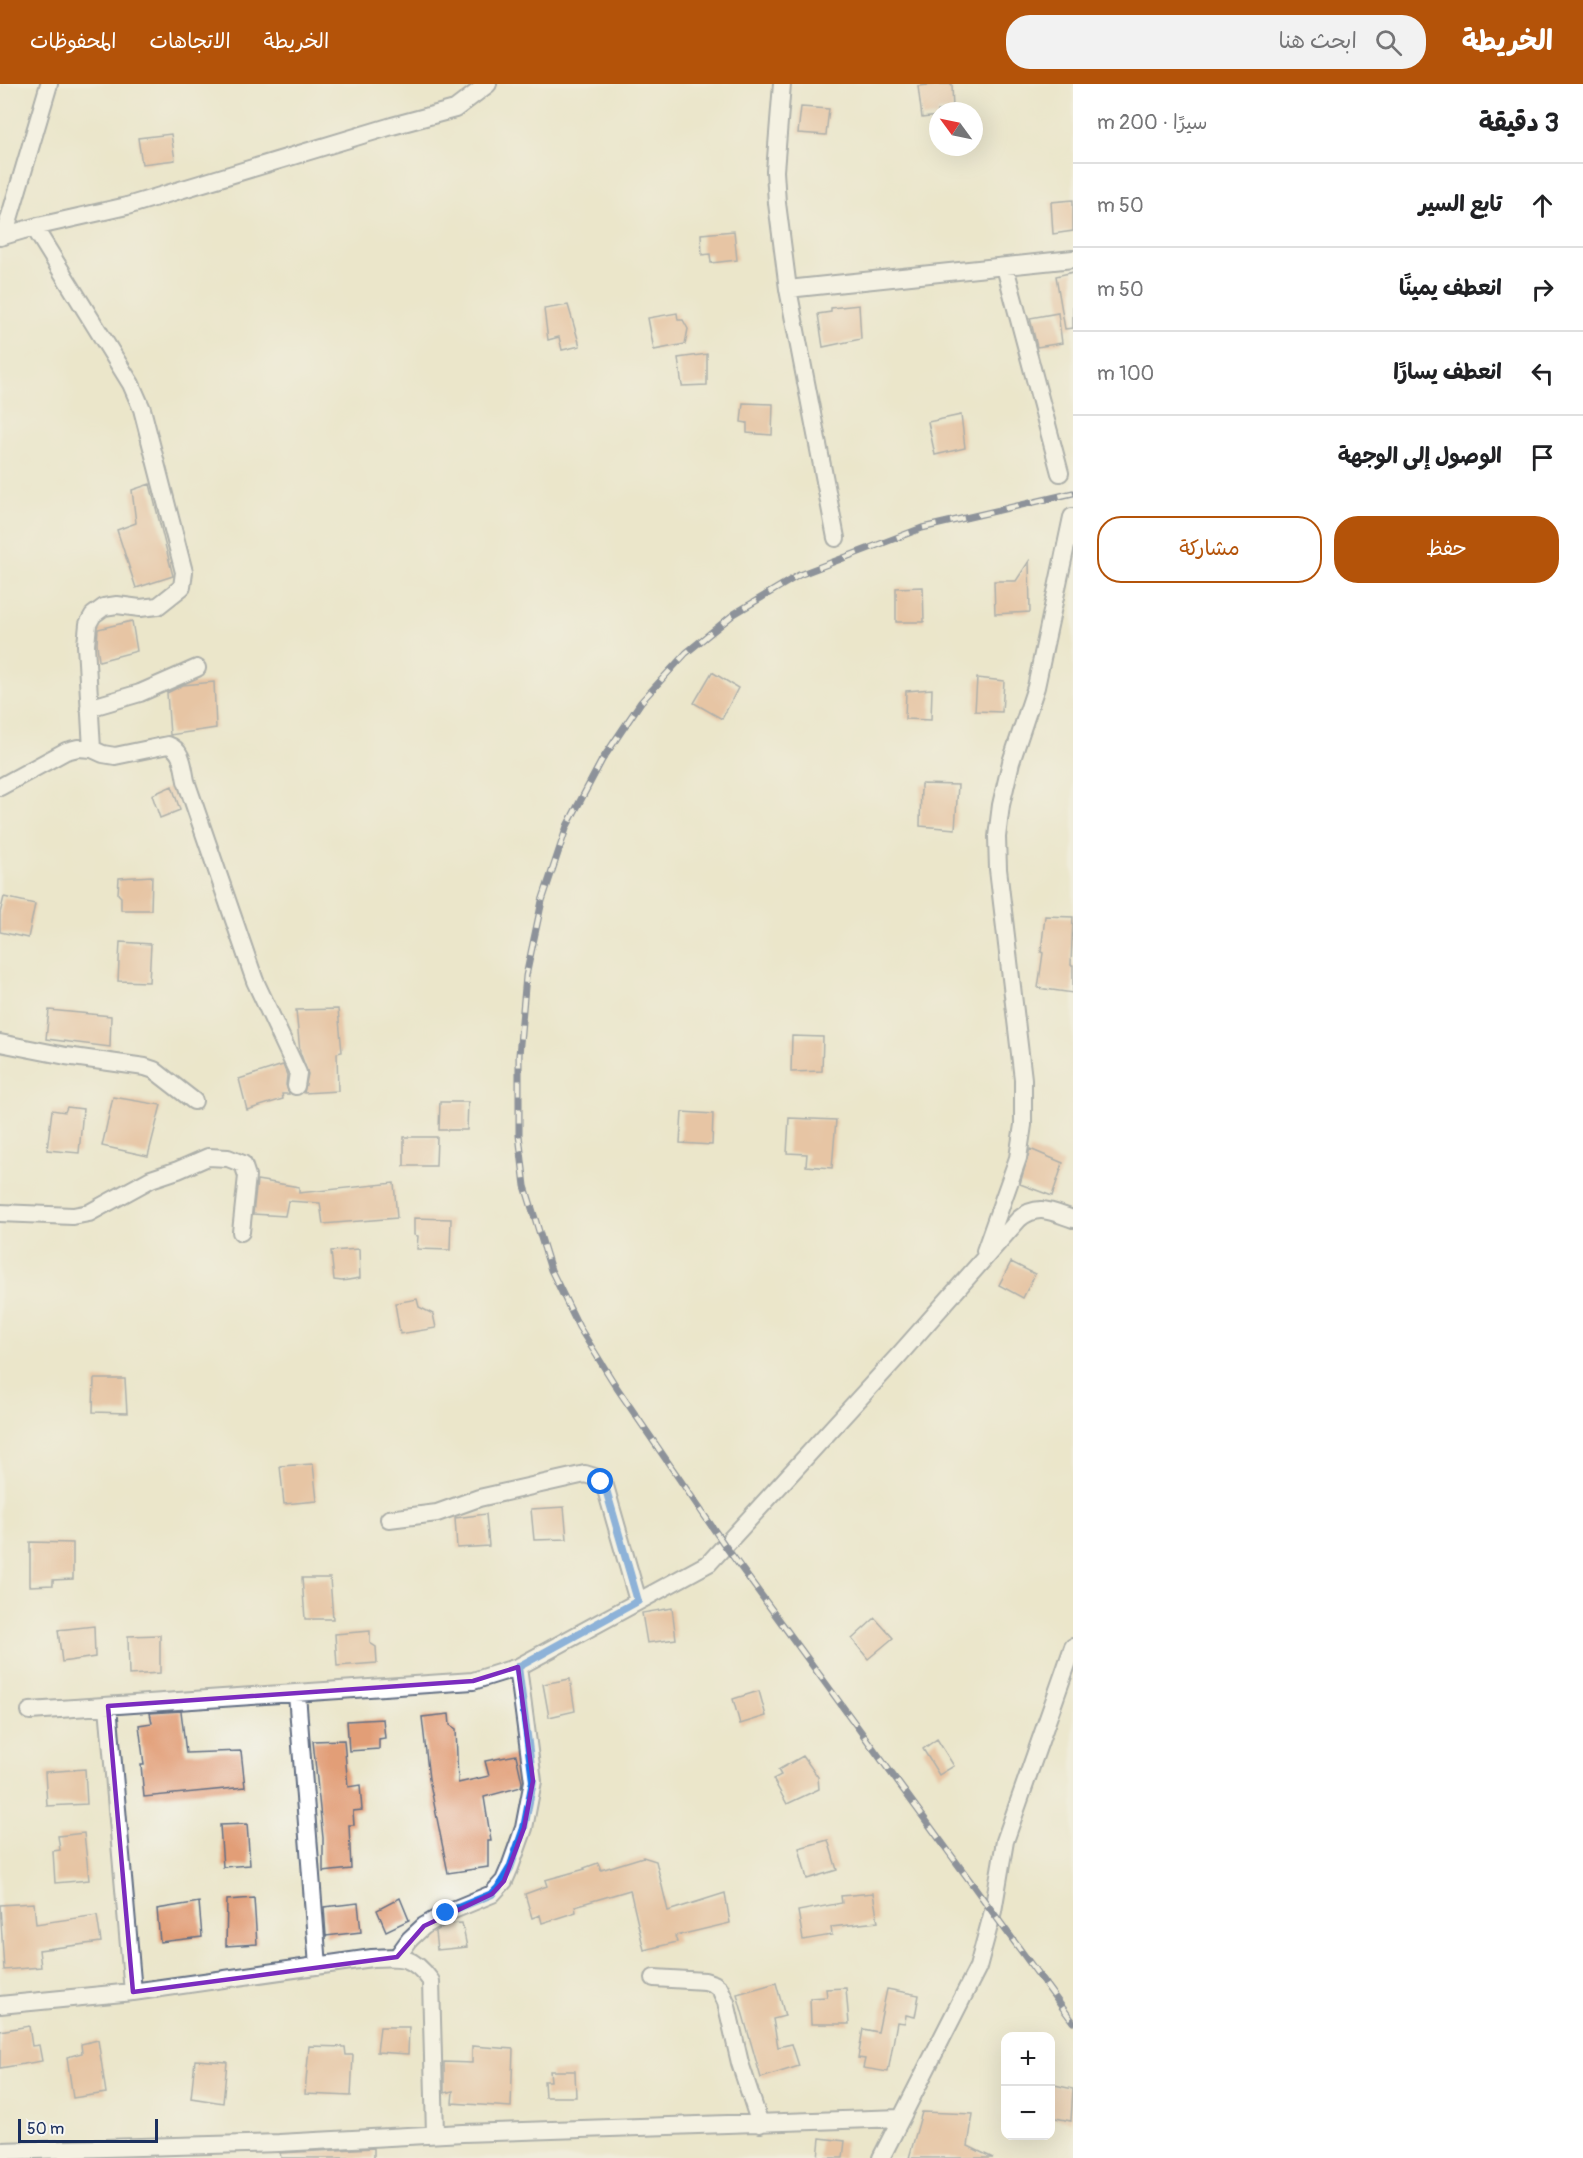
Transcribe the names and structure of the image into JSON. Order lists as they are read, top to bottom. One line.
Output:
{"scale_bar":"50 m","north":"top left","page":{"header":"الخريطة","search":"ابحث هنا","nav":["الخريطة","الاتجاهات","المحفوظات"],"heading":["3 دقيقة","سيرًا · 200 m"],"list":[["تابع السير","50 m"],["انعطف يمينًا","50 m"],["انعطف يسارًا","100 m"],"الوصول إلى الوجهة"],"buttons":["حفظ","مشاركة"],"map_buttons":["+","−"],"scale":"50 m"}}
